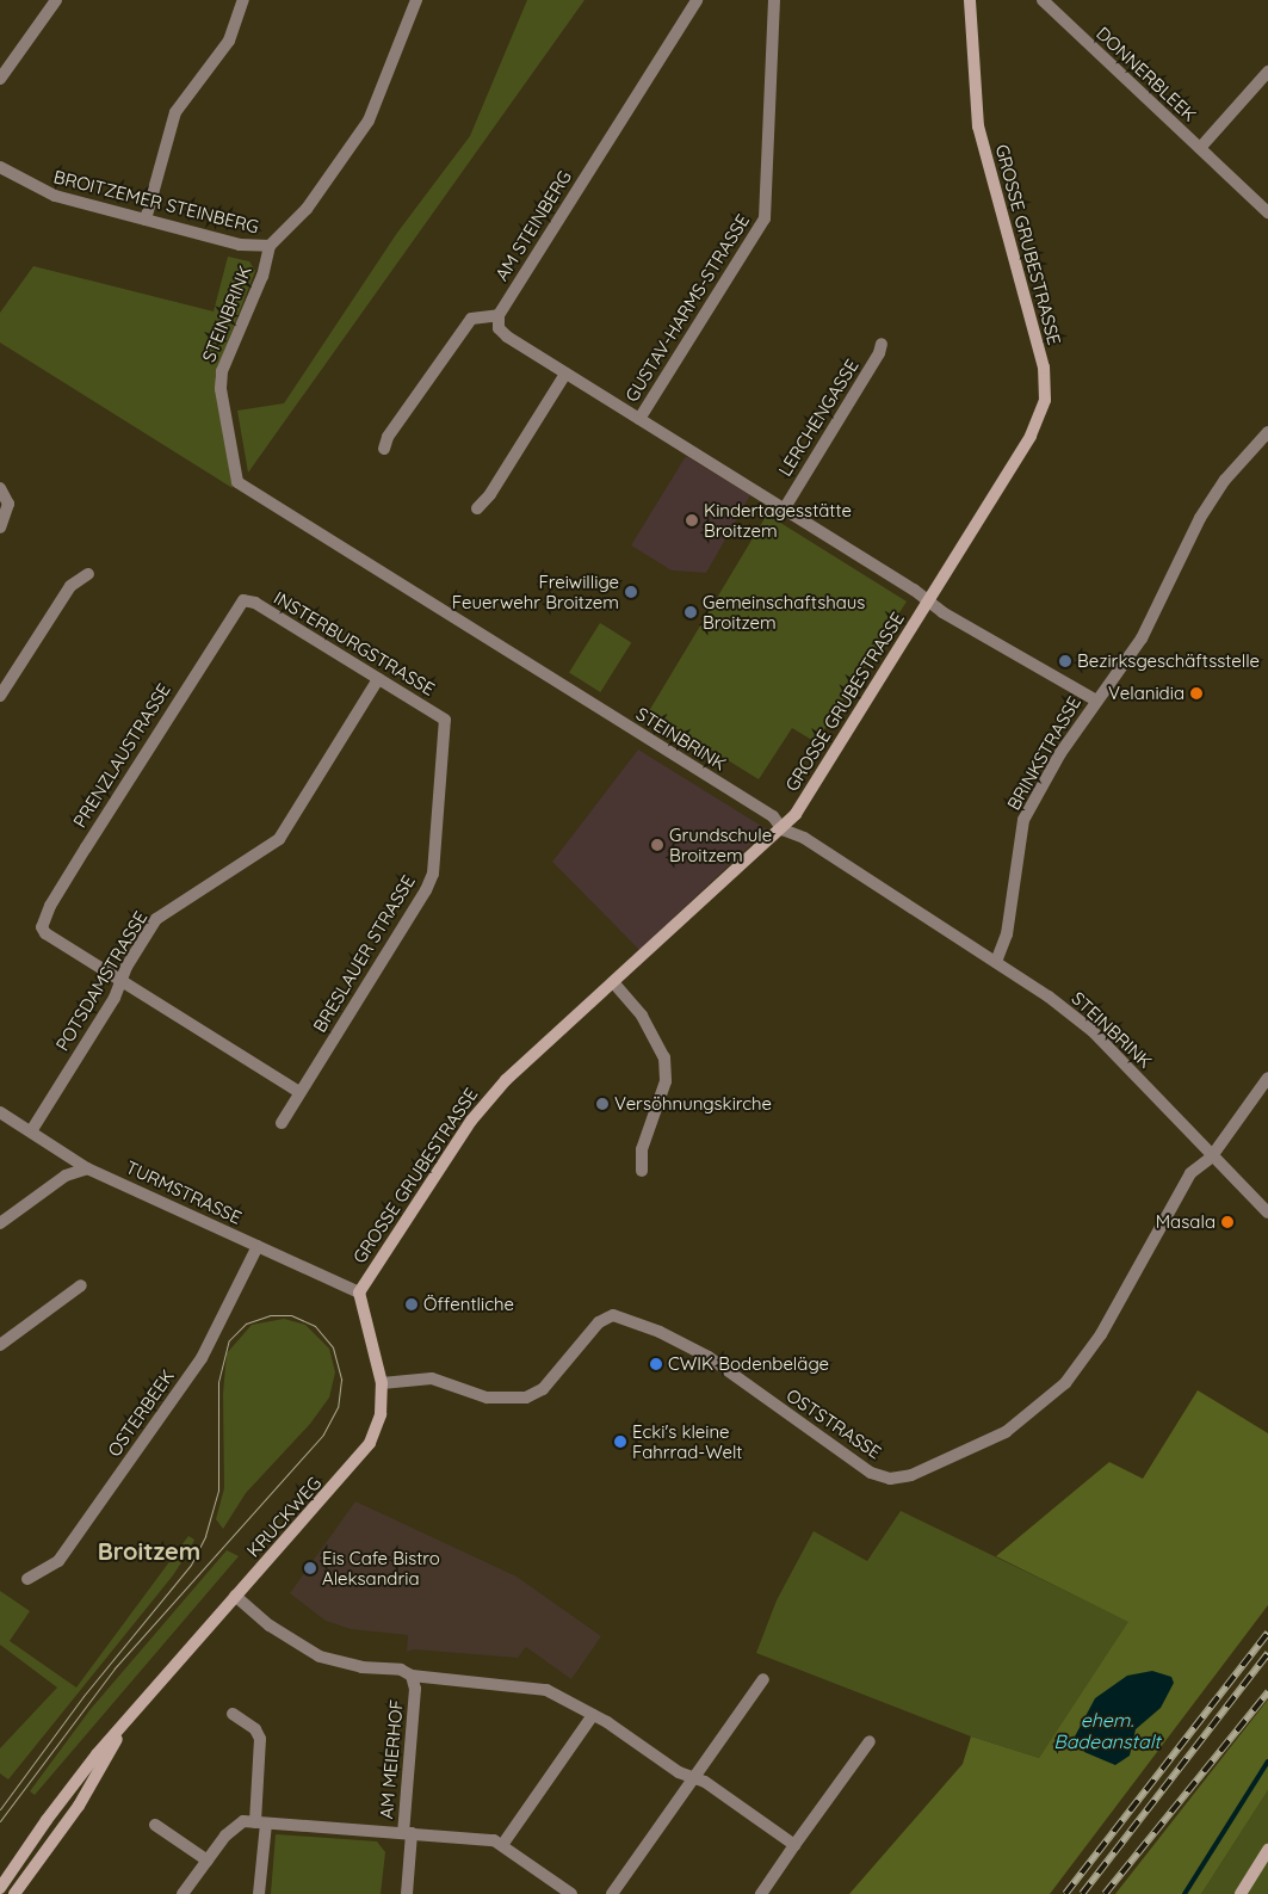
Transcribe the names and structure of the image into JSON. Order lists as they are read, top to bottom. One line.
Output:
{"streets":{"street":["DONNERBLEEK","BROITZEMER STEINBERG","AM STEINBERG","GROSSE GRUBESTRASSE","GUSTAV-HARMS-STRASSE","STEINBRINK","LERCHENGASSE","INSTERBURGSTRASSE","BRINKSTRASSE","PRENZLAUSTRASSE","BRESLAUER STRASSE","POTSDAMSTRASSE","TURMSTRASSE","OSTERBEEK","OSTSTRASSE","KRUCKWEG","AM MEIERHOF"]},"crossings":[["BROITZEMER STEINBERG","STEINBRINK"],["GROSSE GRUBESTRASSE","STEINBRINK"],["GROSSE GRUBESTRASSE","TURMSTRASSE"],["GROSSE GRUBESTRASSE","KRUCKWEG"],["STEINBRINK","BRINKSTRASSE"],["STEINBRINK","OSTSTRASSE"],["INSTERBURGSTRASSE","PRENZLAUSTRASSE"],["INSTERBURGSTRASSE","BRESLAUER STRASSE"],["INSTERBURGSTRASSE","POTSDAMSTRASSE"],["PRENZLAUSTRASSE","POTSDAMSTRASSE"],["POTSDAMSTRASSE","TURMSTRASSE"],["TURMSTRASSE","OSTERBEEK"],["TURMSTRASSE","KRUCKWEG"],["OSTSTRASSE","KRUCKWEG"],["KRUCKWEG","AM MEIERHOF"]],"districts":["Broitzem"],"water":["ehem. Badeanstalt"],"places":["Kindertagesstätte Broitzem","Freiwillige Feuerwehr Broitzem","Gemeinschaftshaus Broitzem","Bezirksgeschäftsstelle","Velanidia","Grundschule Broitzem","Versöhnungskirche","Masala","Öffentliche","CWIK Bodenbeläge","Ecki's kleine Fahrrad-Welt","Eis Cafe Bistro Aleksandria"]}
